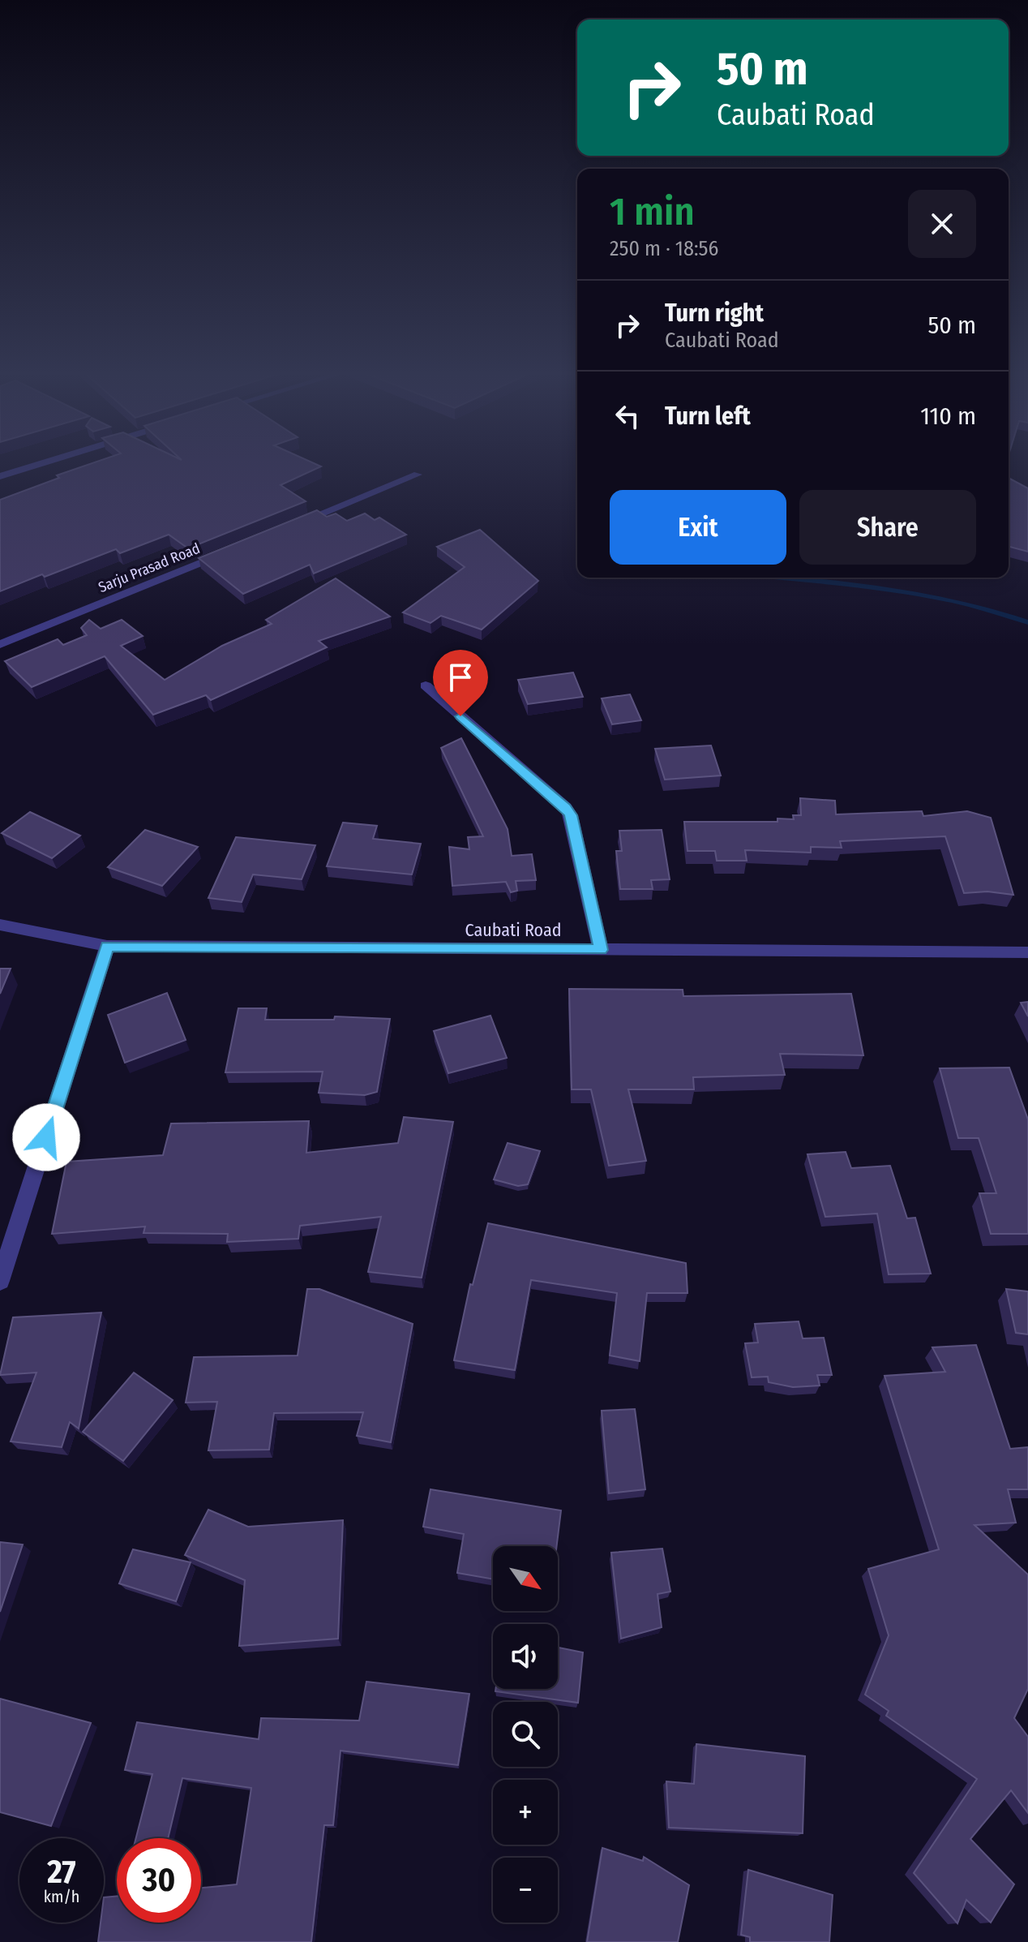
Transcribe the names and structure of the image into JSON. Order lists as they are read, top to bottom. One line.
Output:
{"streets":{"street":["Sarju Prasad Road","Caubati Road"]},"north":"bottom right","page":{"turn":["50 m","Caubati Road"],"heading":["1 min","250 m · 18:56"],"list":[{"name":"Turn right","note":"Caubati Road","value":"50 m"},{"name":"Turn left","value":"110 m"}],"buttons":["Exit","Share"],"map_buttons":["+","−"],"speed":"27 km/h","limit":"30"}}
